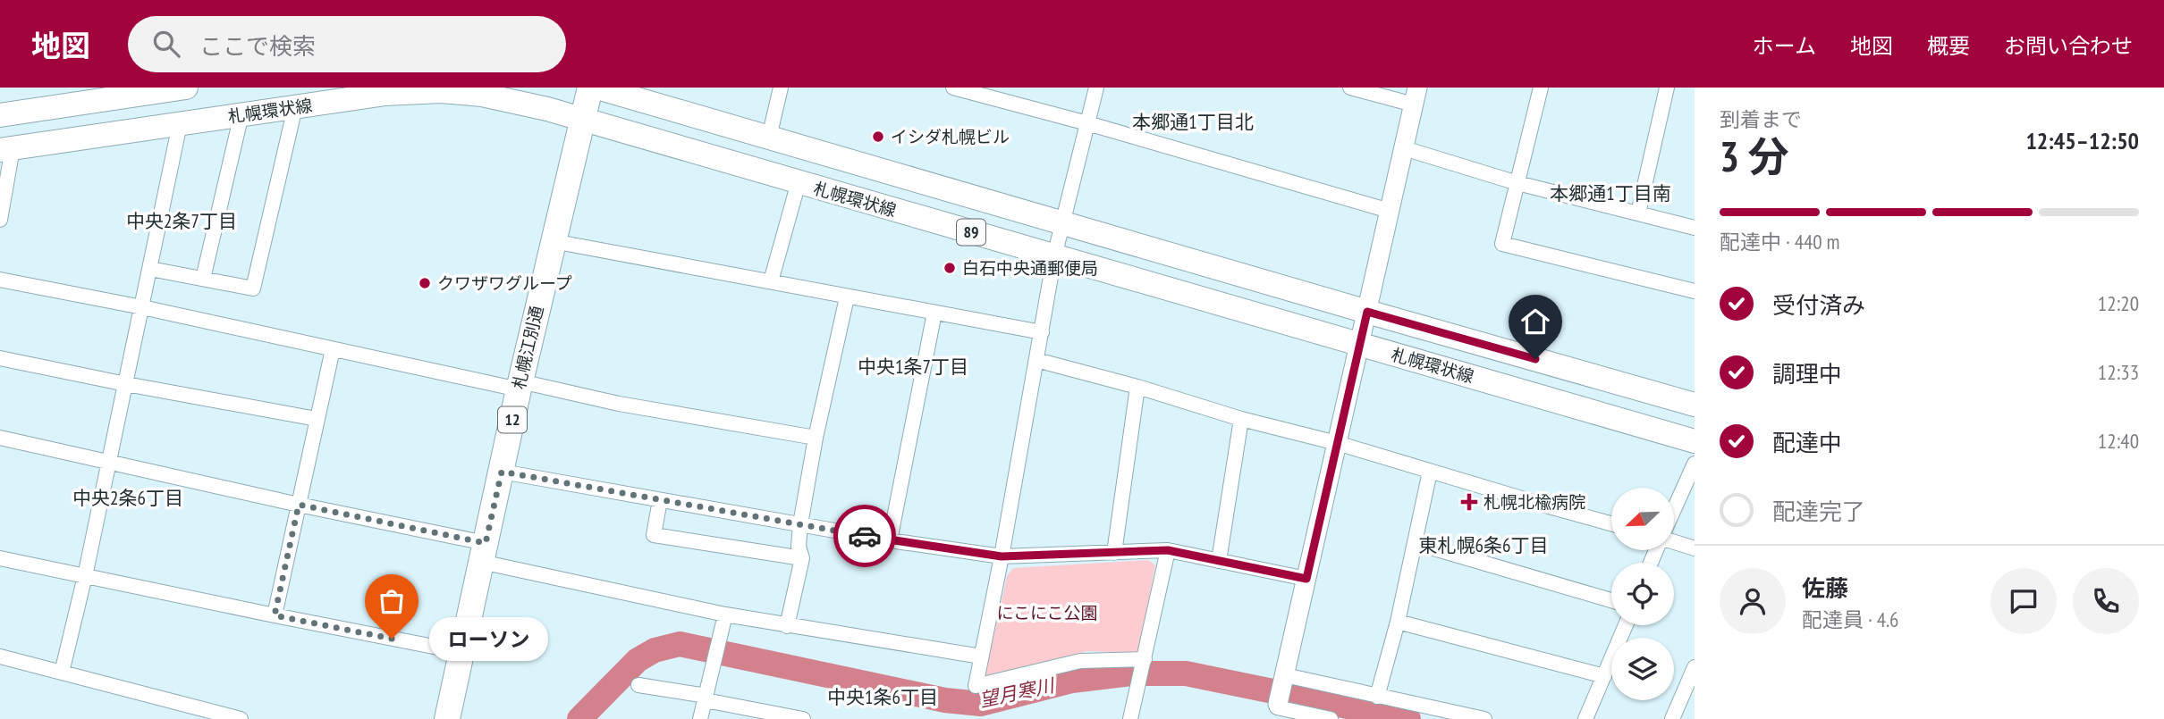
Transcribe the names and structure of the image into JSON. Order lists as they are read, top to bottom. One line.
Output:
{"streets":{"highway":["札幌江別通","12"],"main road":["札幌環状線","89"]},"crossings":[["札幌環状線","札幌江別通"]],"districts":["本郷通1丁目北","本郷通1丁目南","中央2条7丁目","中央1条7丁目","中央2条6丁目","東札幌6条6丁目","中央1条6丁目"],"water":["望月寒川"],"parks":["にこにこ公園"],"places":{"other":["イシダ札幌ビル","白石中央通郵便局","クワザワグループ","ローソン"],"health":["札幌北楡病院"]},"north":"bottom left","page":{"header":"地図","search":"ここで検索","nav":["ホーム","地図","概要","お問い合わせ"],"heading":["3 分","到着まで","12:45–12:50"],"panel":["佐藤","配達員 · 4.6"],"bar":"配達中 · 440 m","list":[["受付済み","12:20"],["調理中","12:33"],["配達中","12:40"],"配達完了"],"bubble":"ローソン"}}
